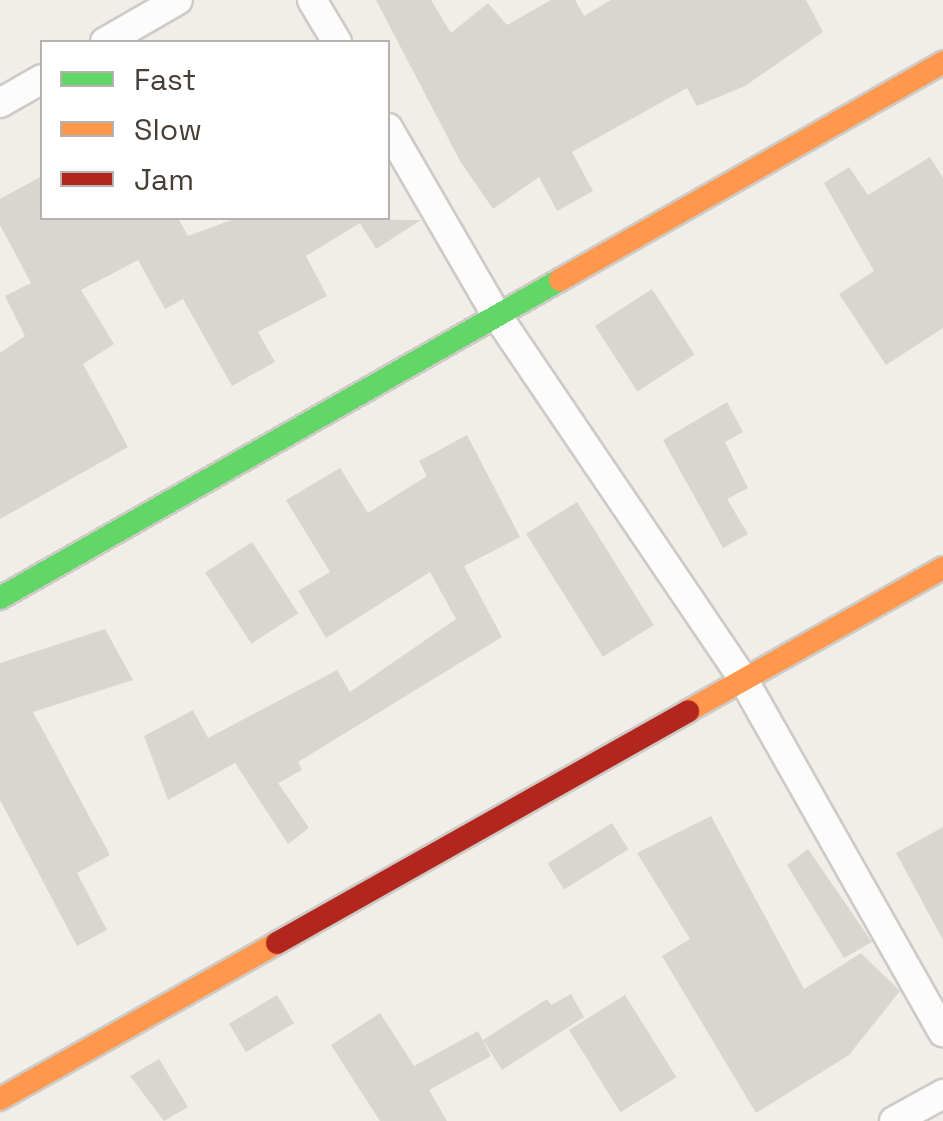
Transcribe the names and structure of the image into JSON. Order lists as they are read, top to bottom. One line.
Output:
{"legend":["Fast","Slow","Jam"]}
